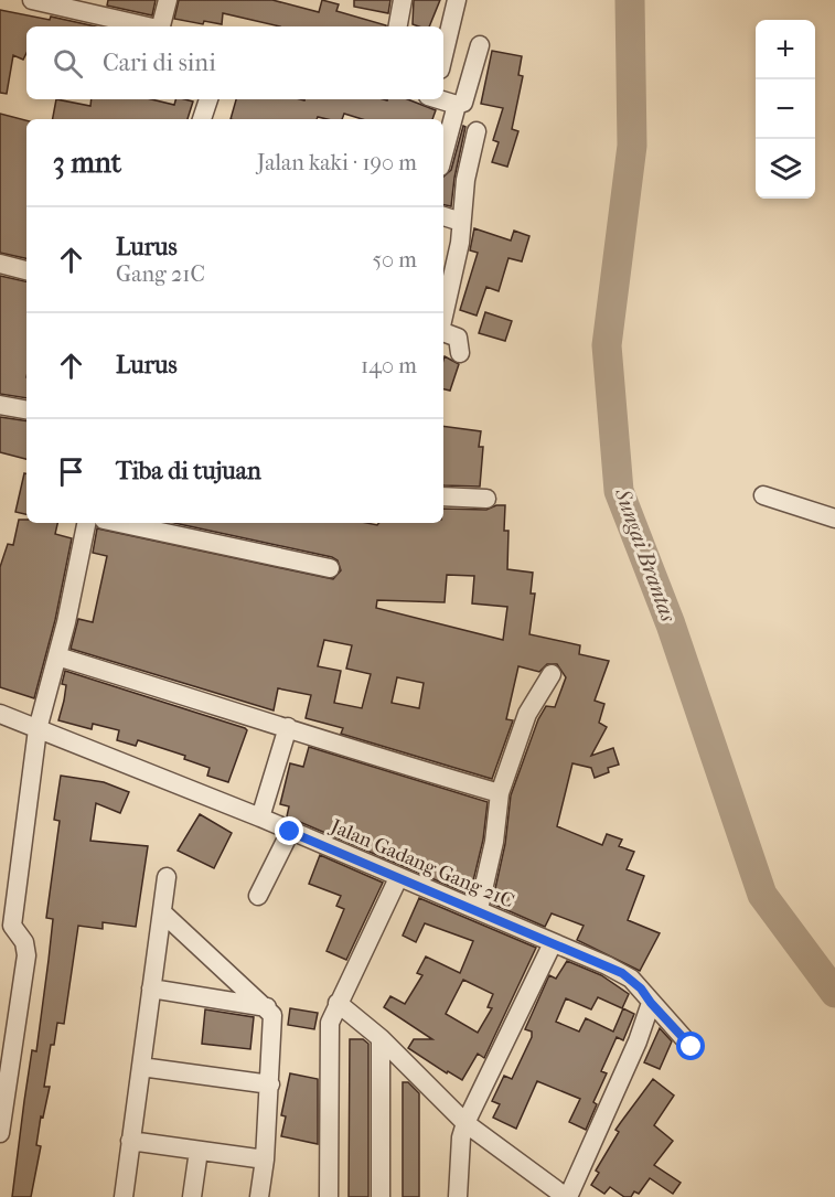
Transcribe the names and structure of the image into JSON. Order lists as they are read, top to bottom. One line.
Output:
{"streets":{"street":["Jalan Gadang Gang 21C"]},"water":["Sungai Brantas"],"page":{"map_buttons":["+","−"],"search":"Cari di sini","heading":["3 mnt","Jalan kaki · 190 m"],"list":[["Lurus","Gang 21C","50 m"],["Lurus","140 m"],"Tiba di tujuan"]}}
